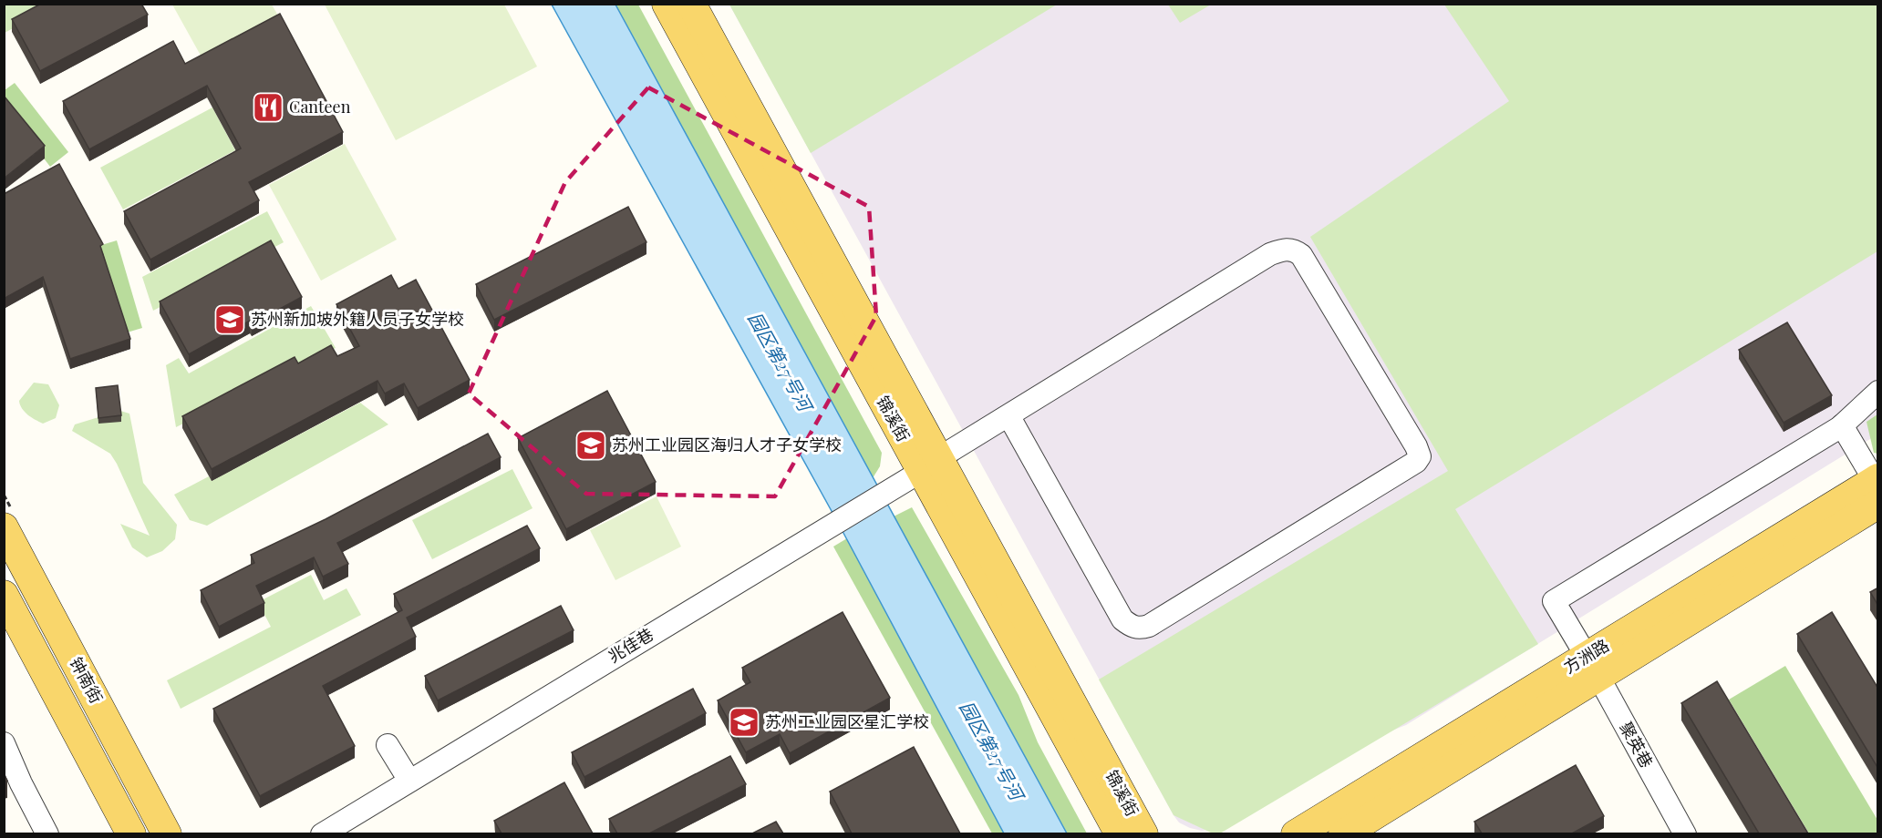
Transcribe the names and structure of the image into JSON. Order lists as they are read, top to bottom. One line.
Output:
{"streets":{"main road":["锦溪街","方洲路","钟南街"],"street":["兆佳巷","聚英巷"]},"crossings":[["锦溪街","兆佳巷"],["方洲路","聚英巷"]],"water":["园区第27号河"],"places":{"restaurant":["Canteen"],"school or university":["苏州新加坡外籍人员子女学校","苏州工业园区海归人才子女学校","苏州工业园区星汇学校"]}}
